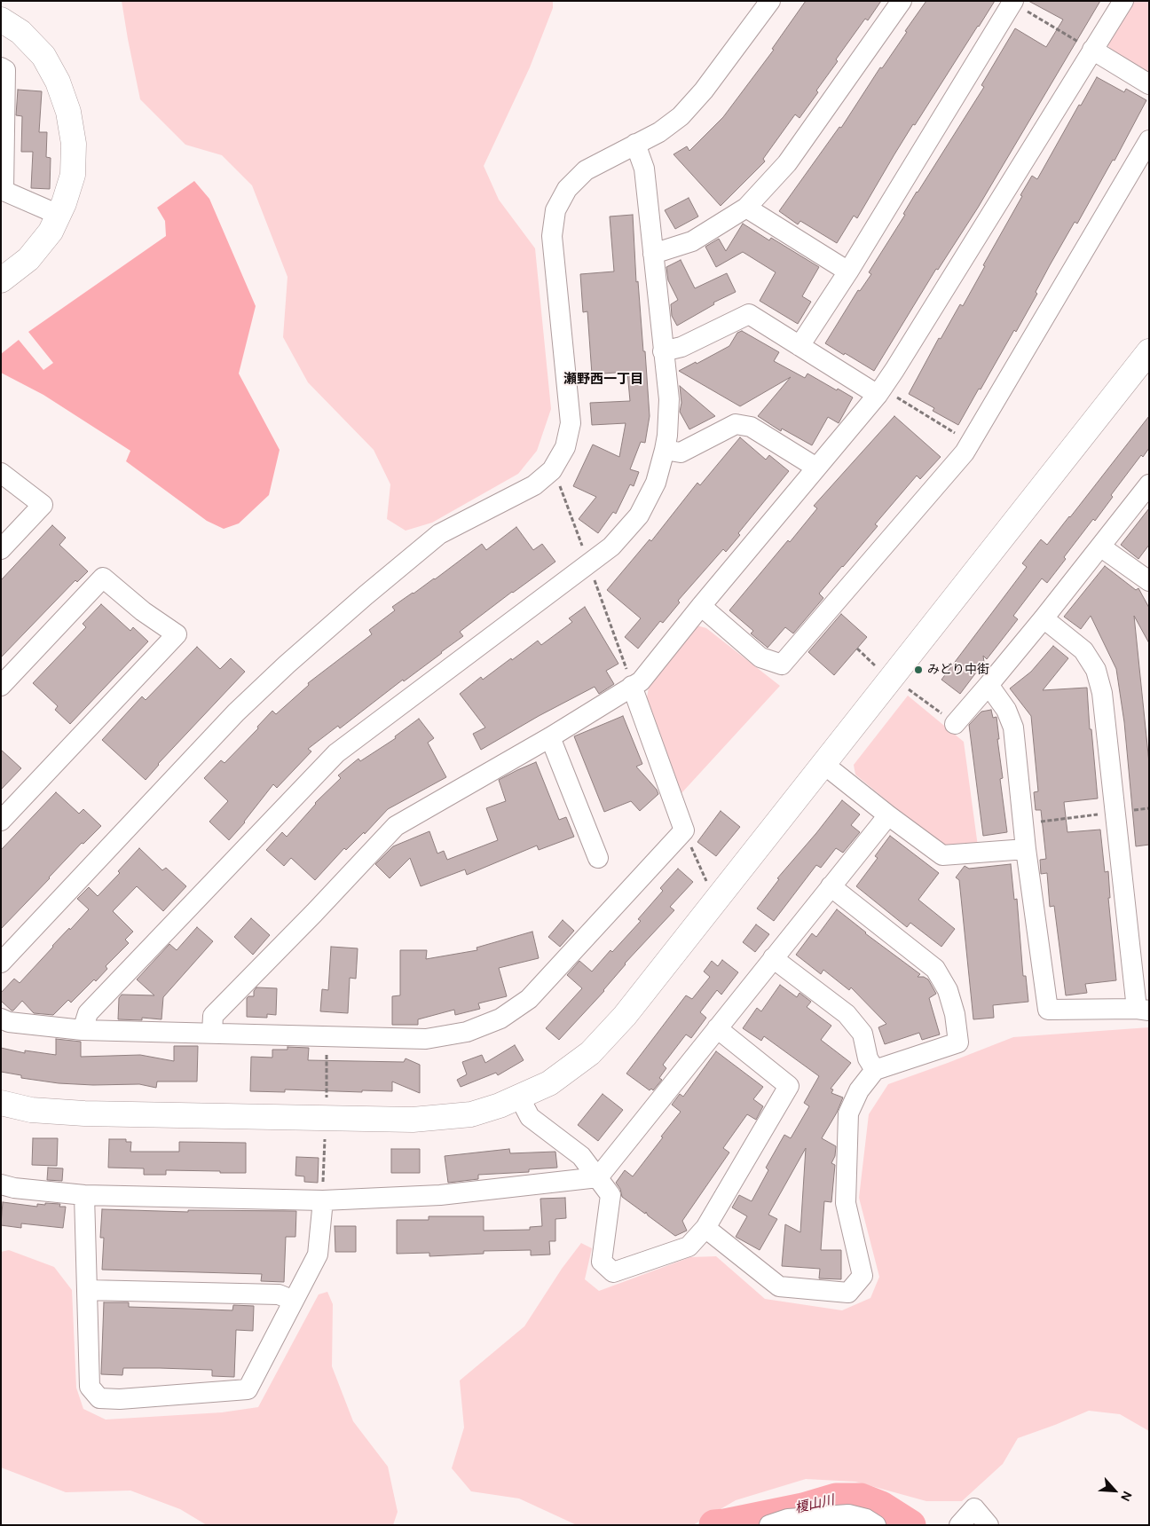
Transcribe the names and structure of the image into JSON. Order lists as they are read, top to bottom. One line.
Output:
{"districts":["瀬野西一丁目"],"water":["榎山川"],"places":["みどり中街"],"north":"bottom right"}
